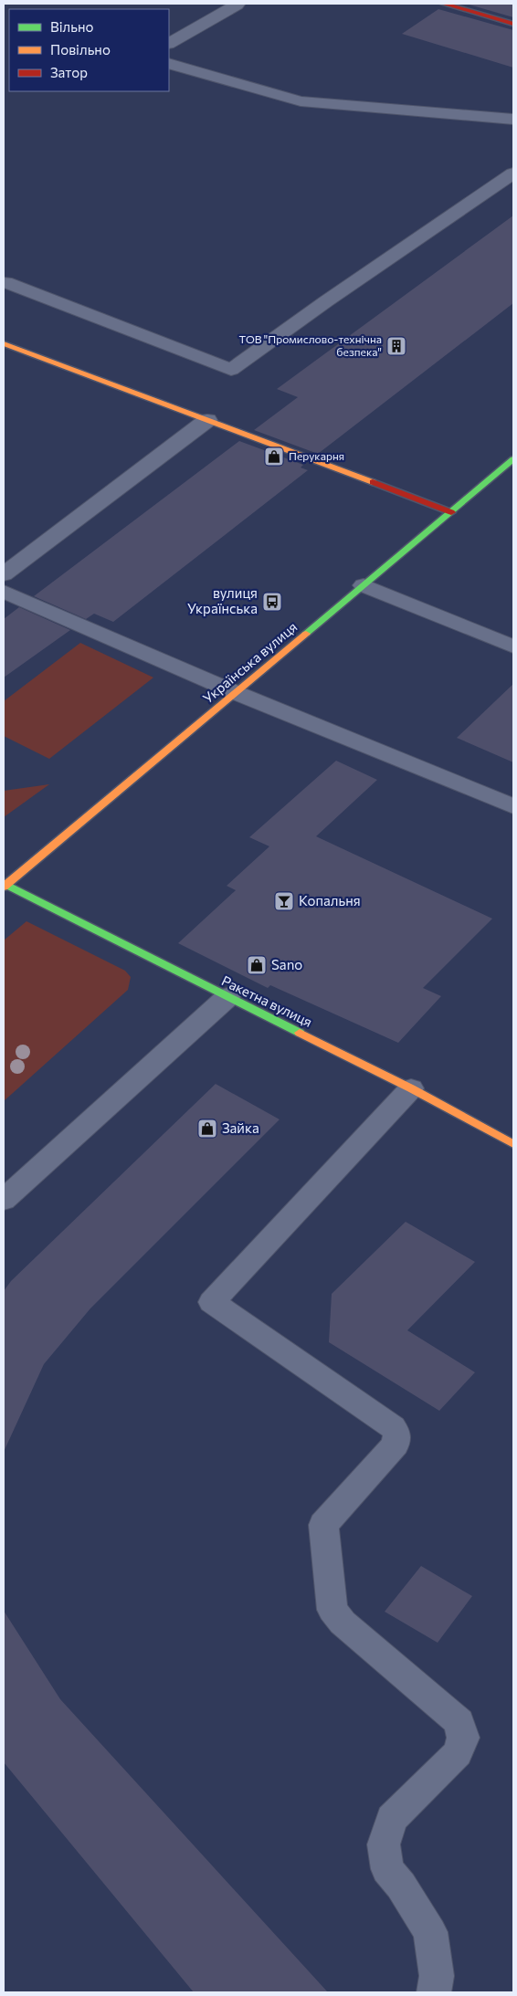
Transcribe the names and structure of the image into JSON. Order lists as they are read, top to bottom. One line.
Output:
{"streets":{"street":["Українська вулиця","Ракетна вулиця"]},"crossings":[["Українська вулиця","Ракетна вулиця"]],"places":{"building":["ТОВ \"Промислово-технічна безпека\""],"shop":["Перукарня","Sano","Зайка"],"bus stop":["вулиця Українська"],"bar":["Копальня"]},"legend":["Вільно","Повільно","Затор"]}
